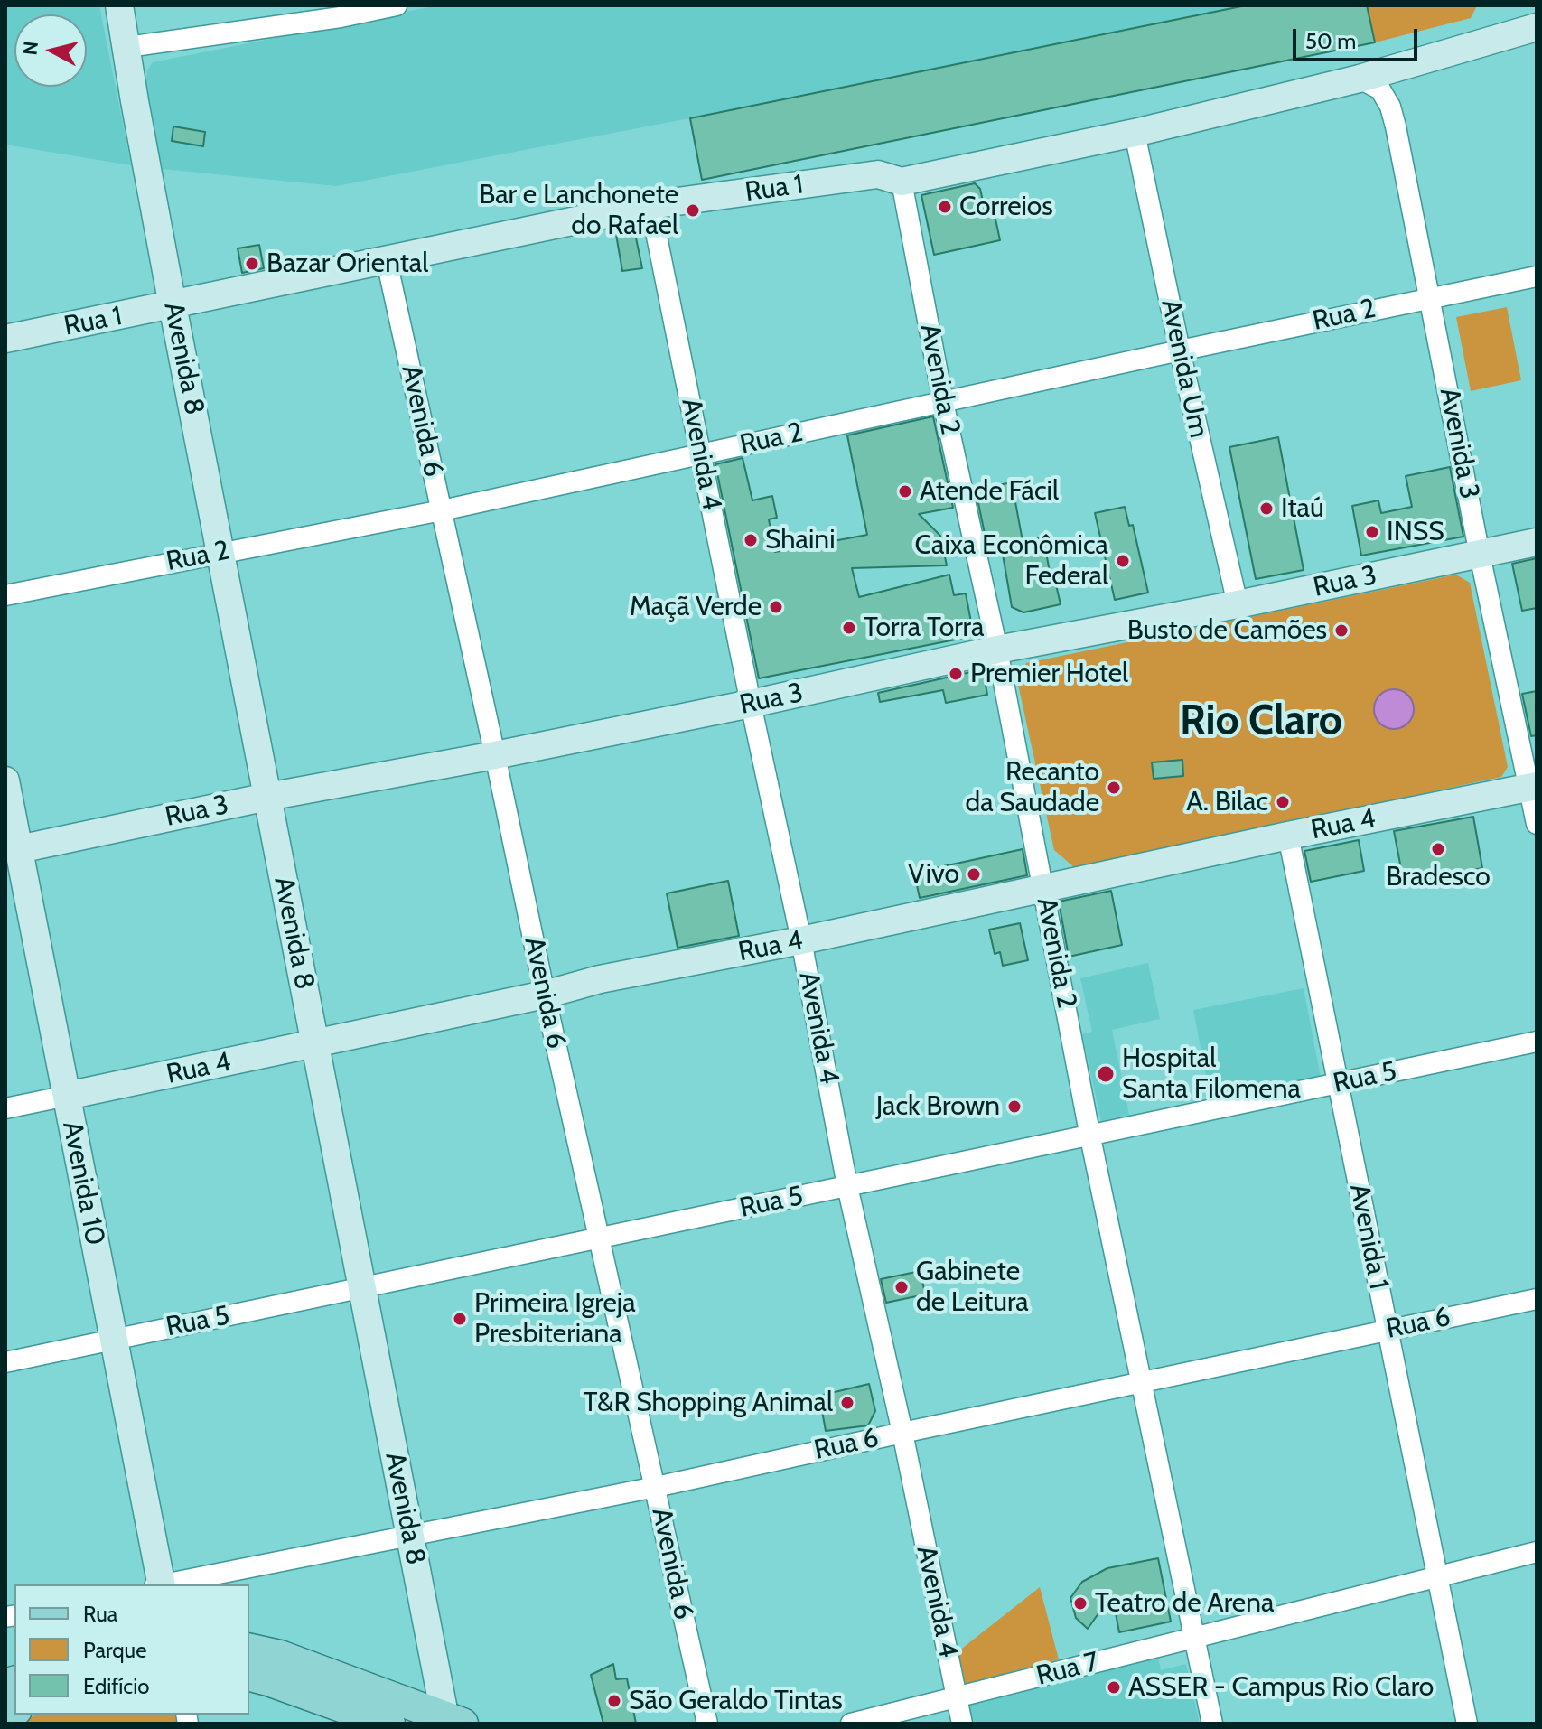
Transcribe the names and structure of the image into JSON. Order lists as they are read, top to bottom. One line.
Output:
{"streets":{"main road":["Rua 1","Avenida 8","Rua 3","Rua 4","Avenida 10"],"street":["Rua 2","Avenida Um","Avenida 2","Avenida 6","Avenida 3","Avenida 4","Rua 5","Avenida 1","Rua 6","Rua 7"]},"crossings":[["Rua 1","Avenida 8"],["Rua 1","Avenida Um"],["Rua 1","Avenida 2"],["Rua 1","Avenida 6"],["Rua 1","Avenida 3"],["Rua 1","Avenida 4"],["Rua 2","Avenida 8"],["Rua 2","Avenida Um"],["Rua 2","Avenida 2"],["Rua 2","Avenida 6"],["Rua 2","Avenida 3"],["Rua 2","Avenida 4"],["Avenida 8","Rua 3"],["Avenida 8","Rua 4"],["Avenida 8","Rua 5"],["Avenida 8","Rua 6"],["Avenida Um","Rua 3"],["Avenida 2","Rua 3"],["Avenida 2","Rua 4"],["Avenida 2","Rua 5"],["Avenida 2","Rua 6"],["Avenida 2","Rua 7"],["Avenida 6","Rua 3"],["Avenida 6","Rua 4"],["Avenida 6","Rua 5"],["Avenida 6","Rua 6"],["Avenida 3","Rua 3"],["Avenida 3","Rua 4"],["Avenida 4","Rua 3"],["Avenida 4","Rua 4"],["Avenida 4","Rua 5"],["Avenida 4","Rua 6"],["Avenida 4","Rua 7"],["Rua 3","Avenida 10"],["Rua 4","Avenida 10"],["Rua 4","Avenida 1"],["Rua 5","Avenida 10"],["Rua 5","Avenida 1"],["Avenida 1","Rua 6"],["Avenida 1","Rua 7"]],"districts":["Rio Claro"],"places":["Correios","Bar e Lanchonete do Rafael","Bazar Oriental","Atende Fácil","Itaú","INSS","Shaini","Caixa Econômica Federal","Maçã Verde","Torra Torra","Busto de Camões","Premier Hotel","Recanto da Saudade","A. Bilac","Bradesco","Vivo","Hospital Santa Filomena","Jack Brown","Gabinete de Leitura","Primeira Igreja Presbiteriana","T&R Shopping Animal","Teatro de Arena","ASSER - Campus Rio Claro","São Geraldo Tintas"],"legend":["Rua","Parque","Edifício"],"scale_bar":"50 m","north":"left"}
